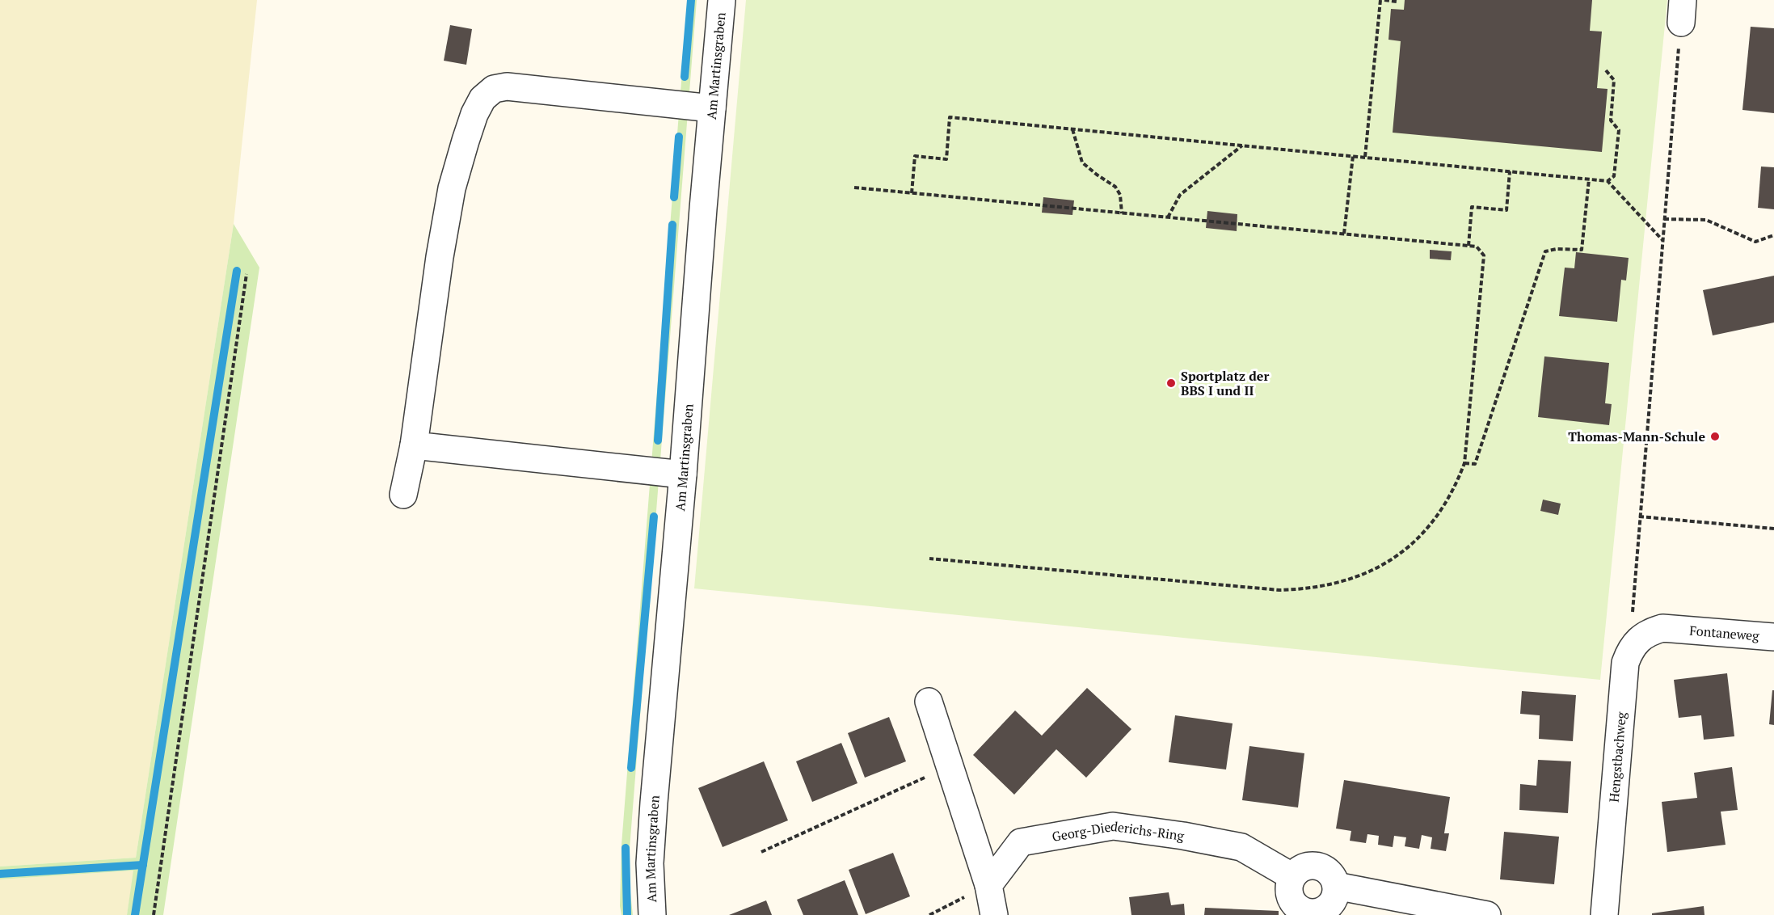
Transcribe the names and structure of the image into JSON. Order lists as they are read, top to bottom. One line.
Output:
{"streets":{"street":["Am Martinsgraben","Fontaneweg","Hengstbachweg","Georg-Diederichs-Ring"]},"crossings":[["Fontaneweg","Hengstbachweg"]],"places":["Sportplatz der BBS I und II","Thomas-Mann-Schule"]}
